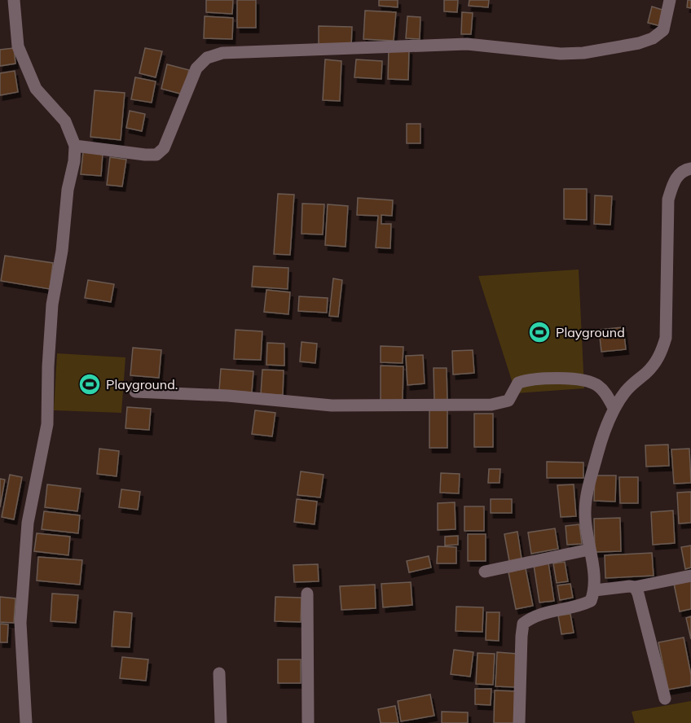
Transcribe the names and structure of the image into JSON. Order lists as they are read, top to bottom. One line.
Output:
{"places":{"sports":["Playground","Playground."]}}
